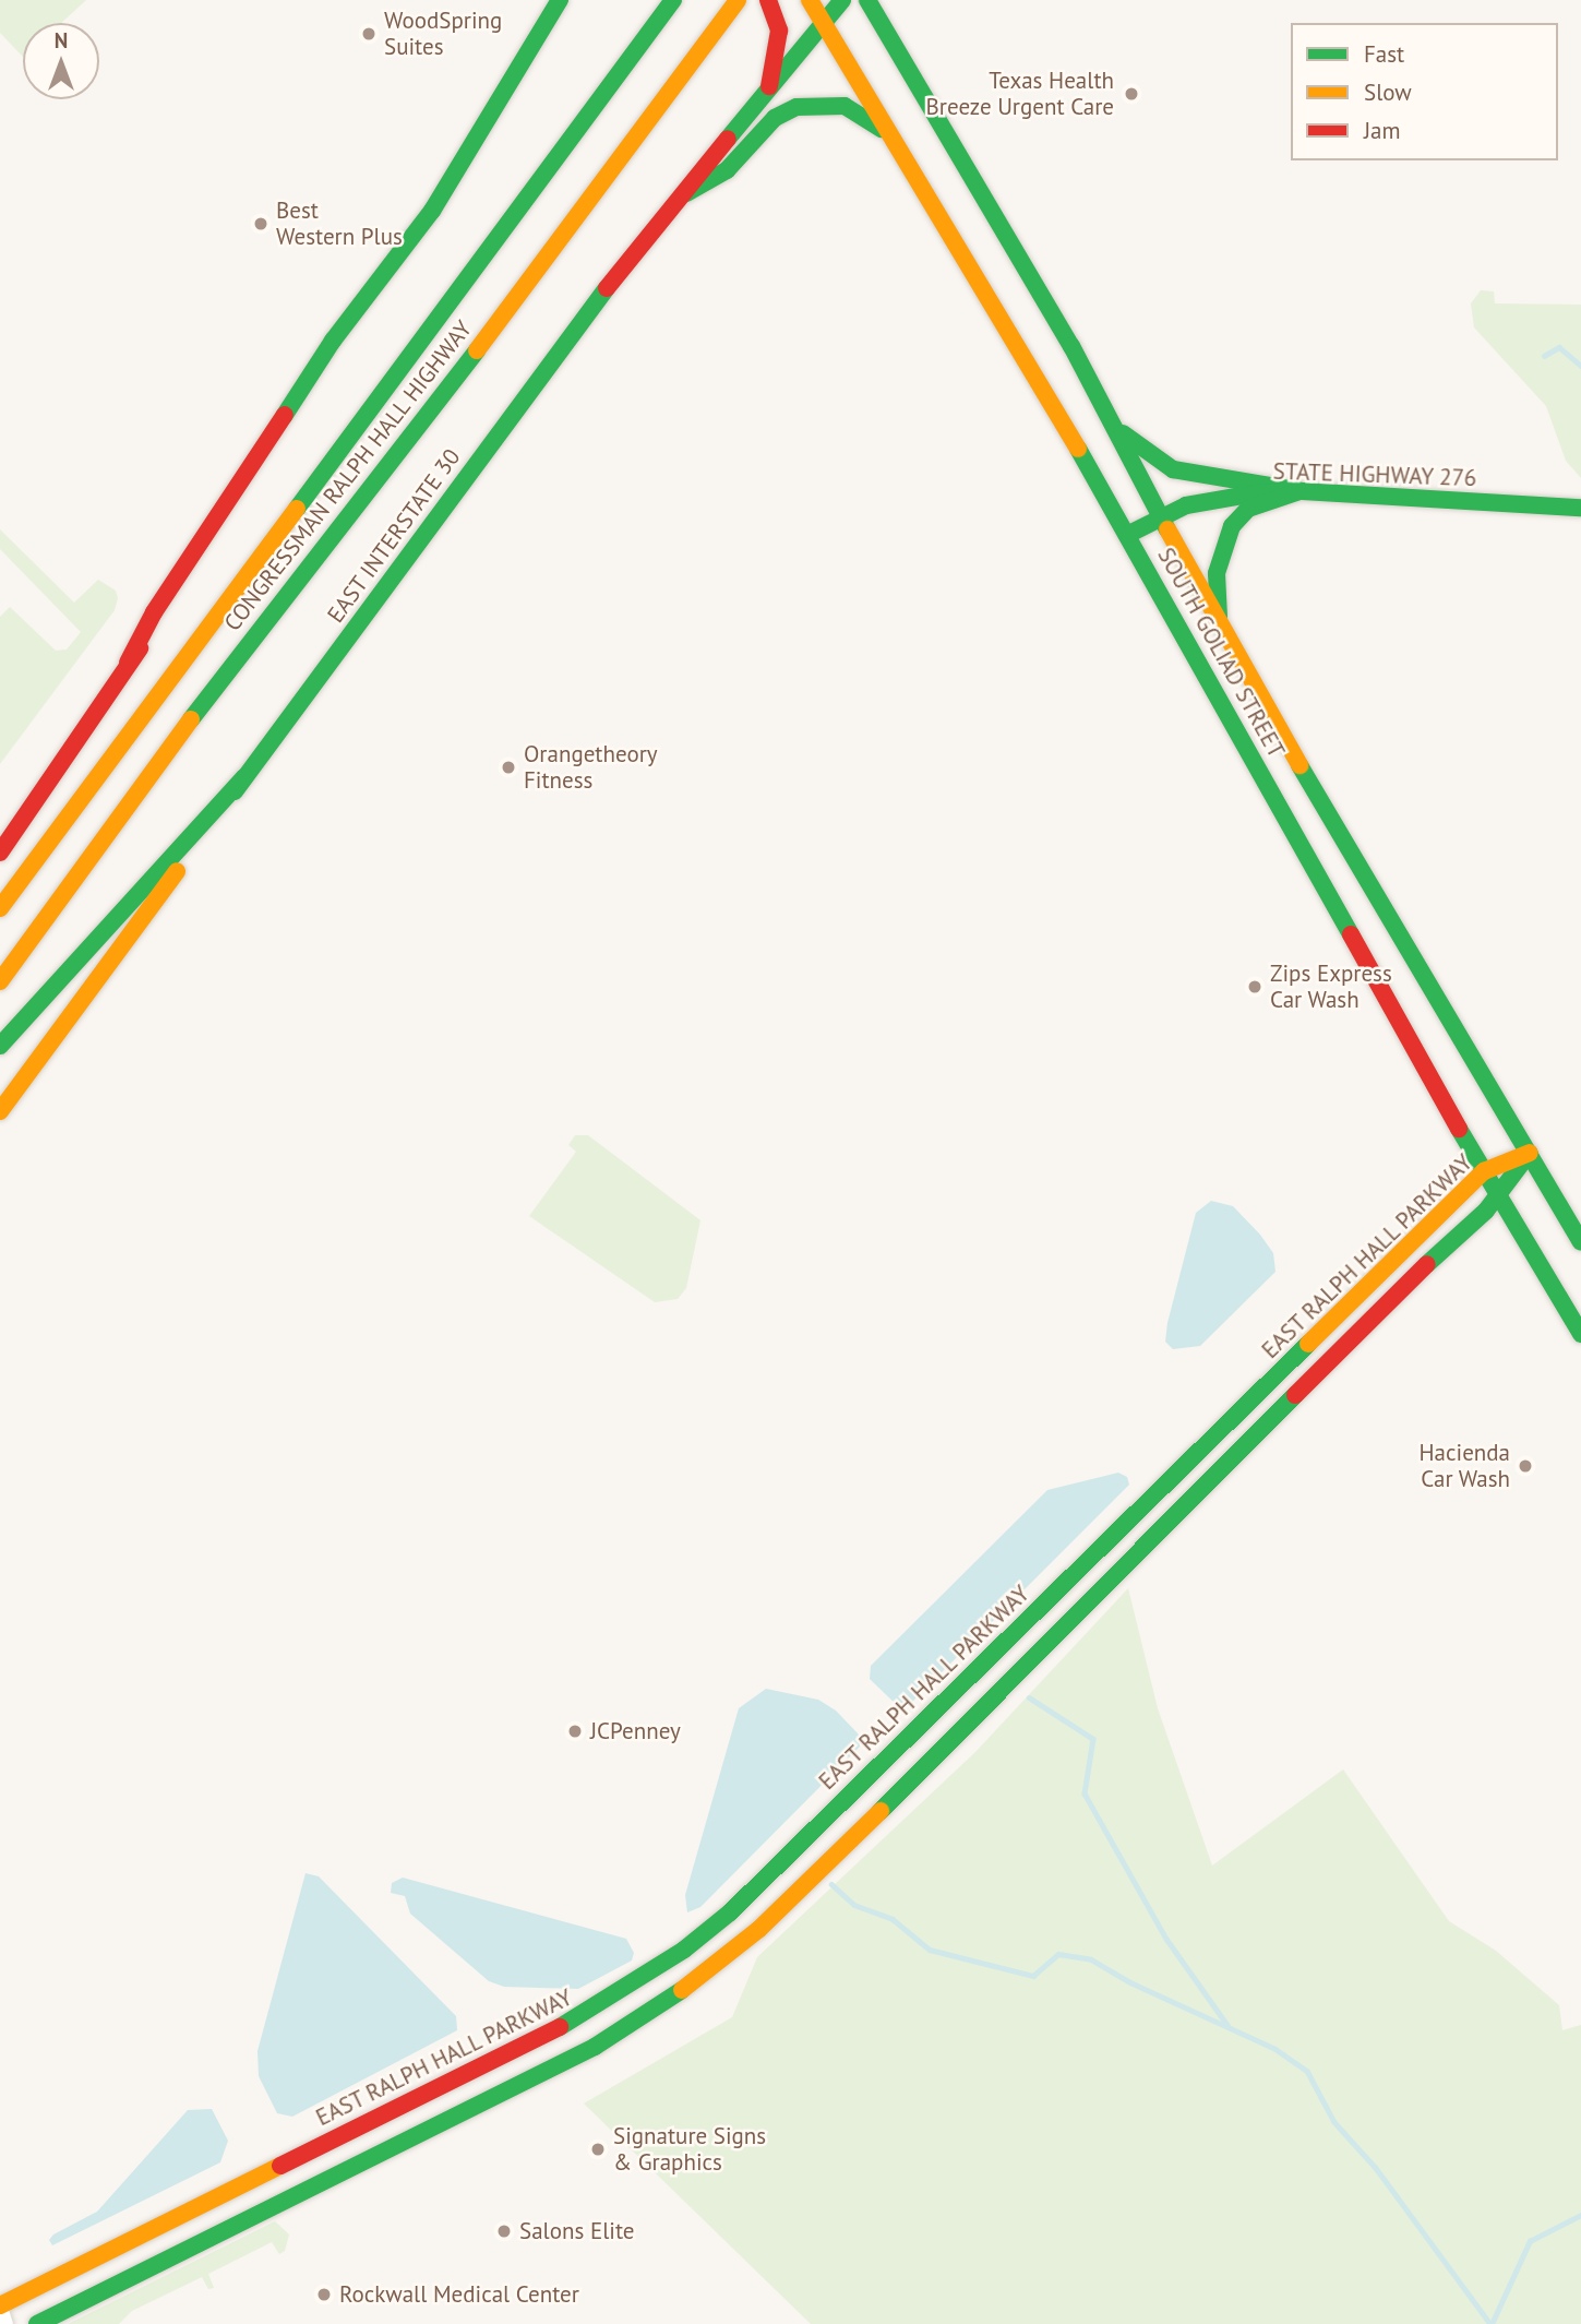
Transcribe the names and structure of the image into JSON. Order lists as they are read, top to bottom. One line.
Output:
{"streets":{"main road":["STATE HIGHWAY 276","CONGRESSMAN RALPH HALL HIGHWAY","EAST INTERSTATE 30","SOUTH GOLIAD STREET","EAST RALPH HALL PARKWAY"]},"crossings":[["STATE HIGHWAY 276","SOUTH GOLIAD STREET"],["EAST INTERSTATE 30","SOUTH GOLIAD STREET"],["SOUTH GOLIAD STREET","EAST RALPH HALL PARKWAY"]],"places":["WoodSpring Suites","Texas Health Breeze Urgent Care","Best Western Plus","Orangetheory Fitness","Zips Express Car Wash","Hacienda Car Wash","JCPenney","Signature Signs & Graphics","Salons Elite","Rockwall Medical Center"],"legend":["Fast","Slow","Jam"],"north":"top"}
